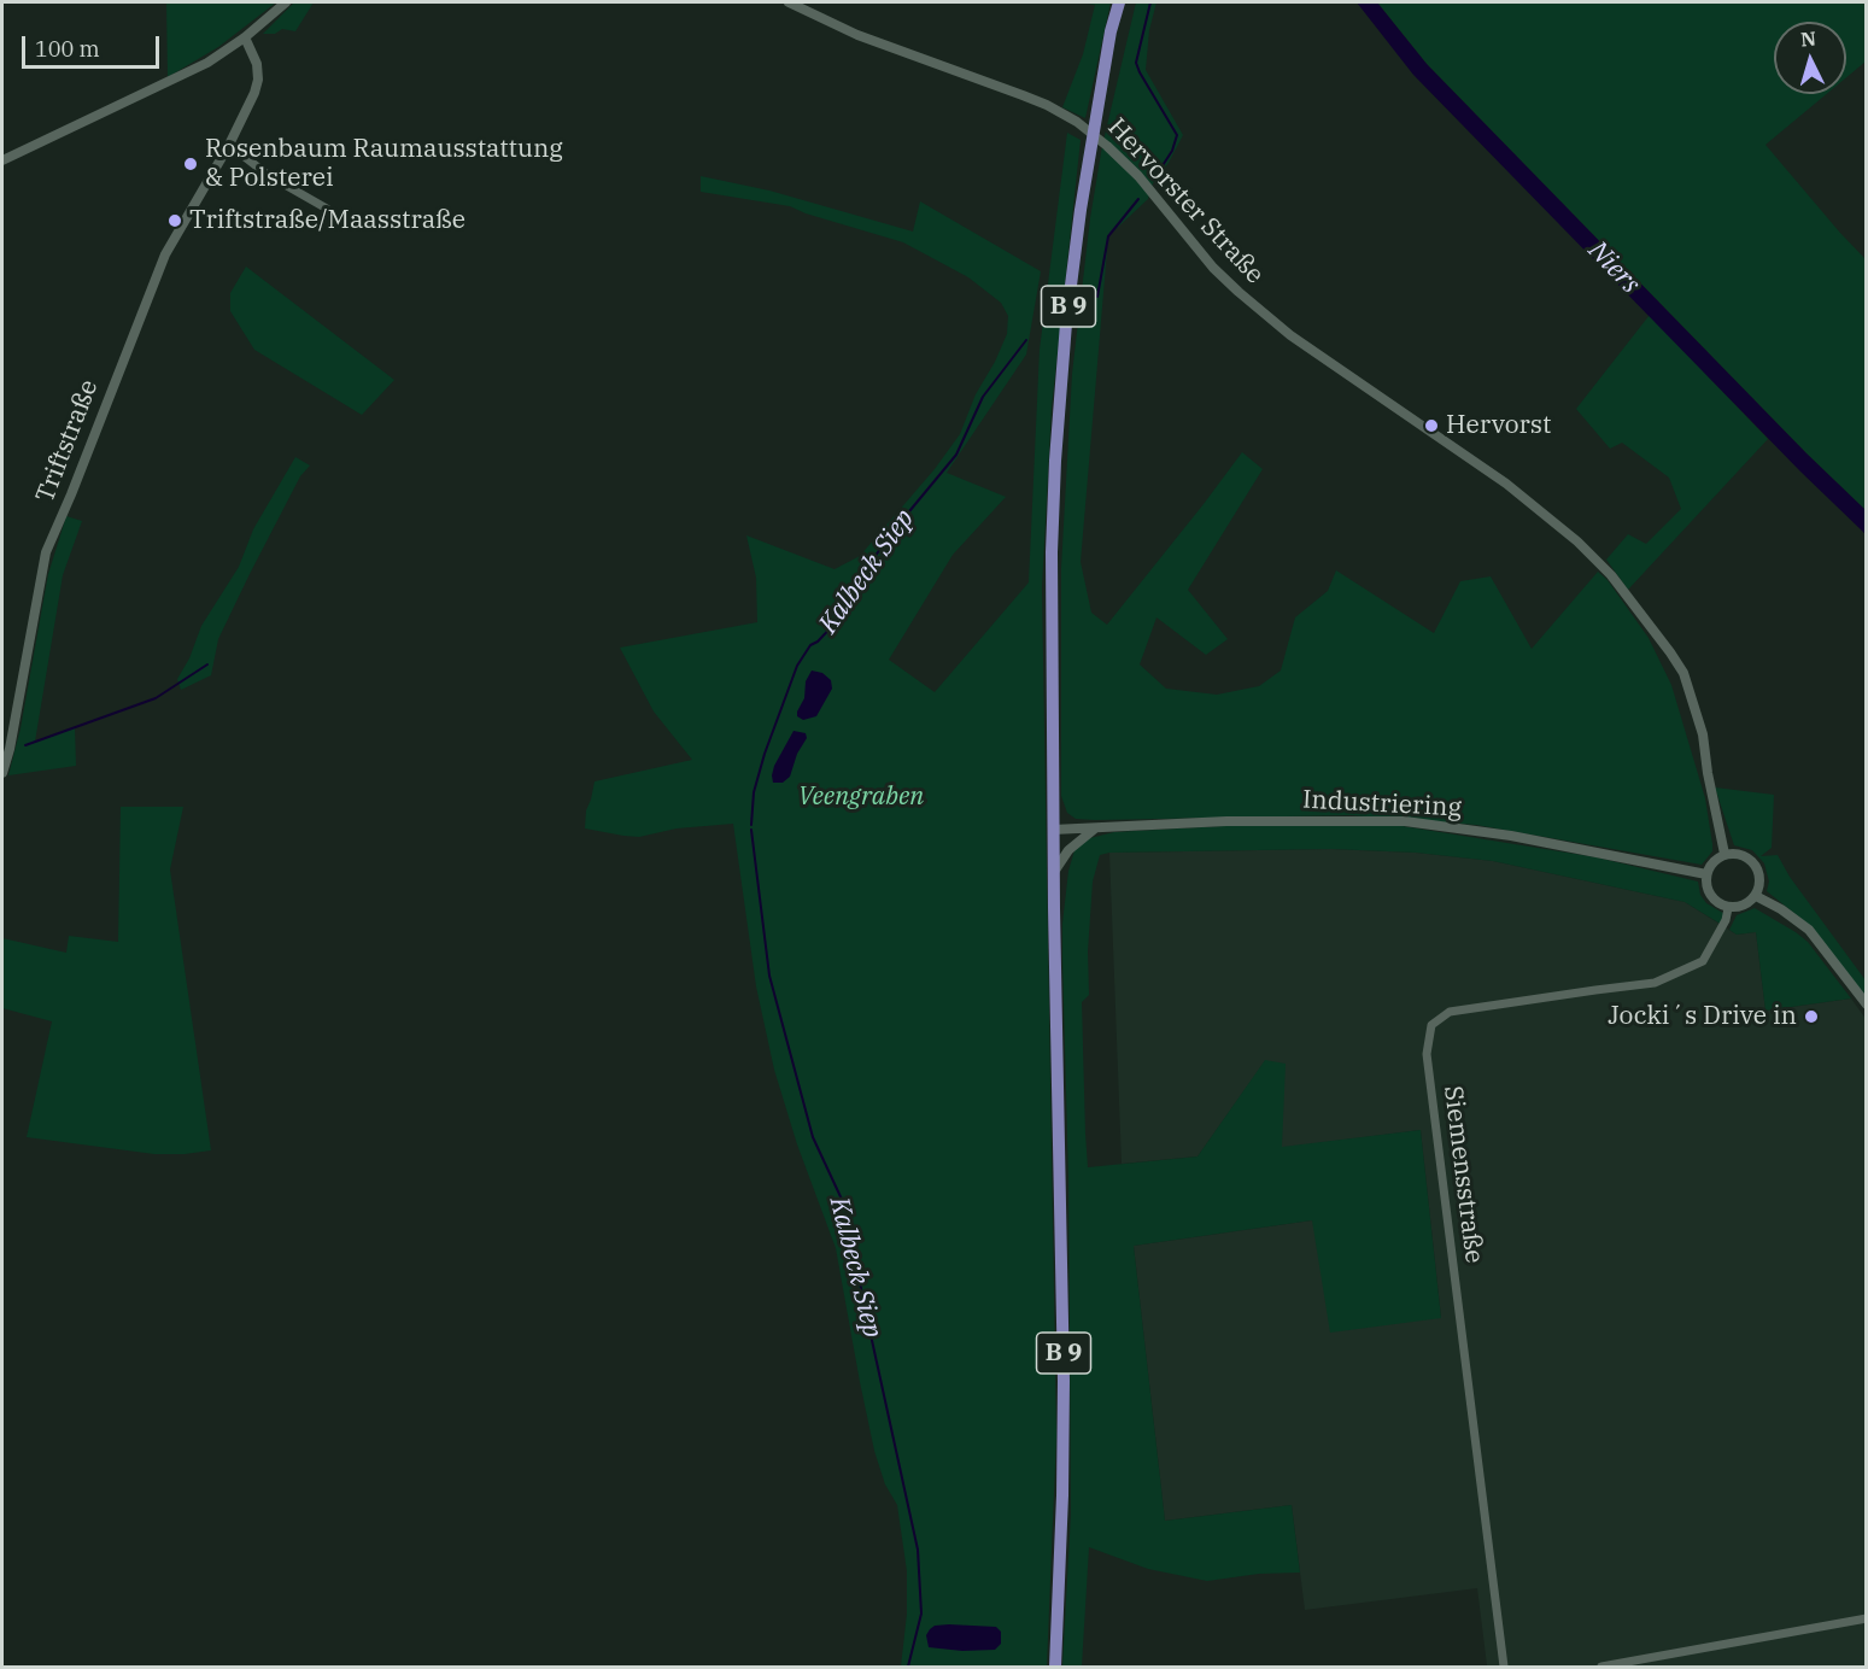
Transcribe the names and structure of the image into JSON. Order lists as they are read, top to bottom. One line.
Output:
{"streets":{"main road":["B 9"],"street":["Hervorster Straße","Triftstraße","Industriering","Siemensstraße"]},"crossings":[["Hervorster Straße","Industriering"],["Hervorster Straße","Siemensstraße"],["B 9","Industriering"],["Industriering","Siemensstraße"]],"water":["Niers","Kalbeck Siep"],"parks":["Veengraben"],"places":["Rosenbaum Raumausstattung & Polsterei","Triftstraße/Maasstraße","Hervorst","Jocki´s Drive in"],"scale_bar":"100 m","north":"top"}
